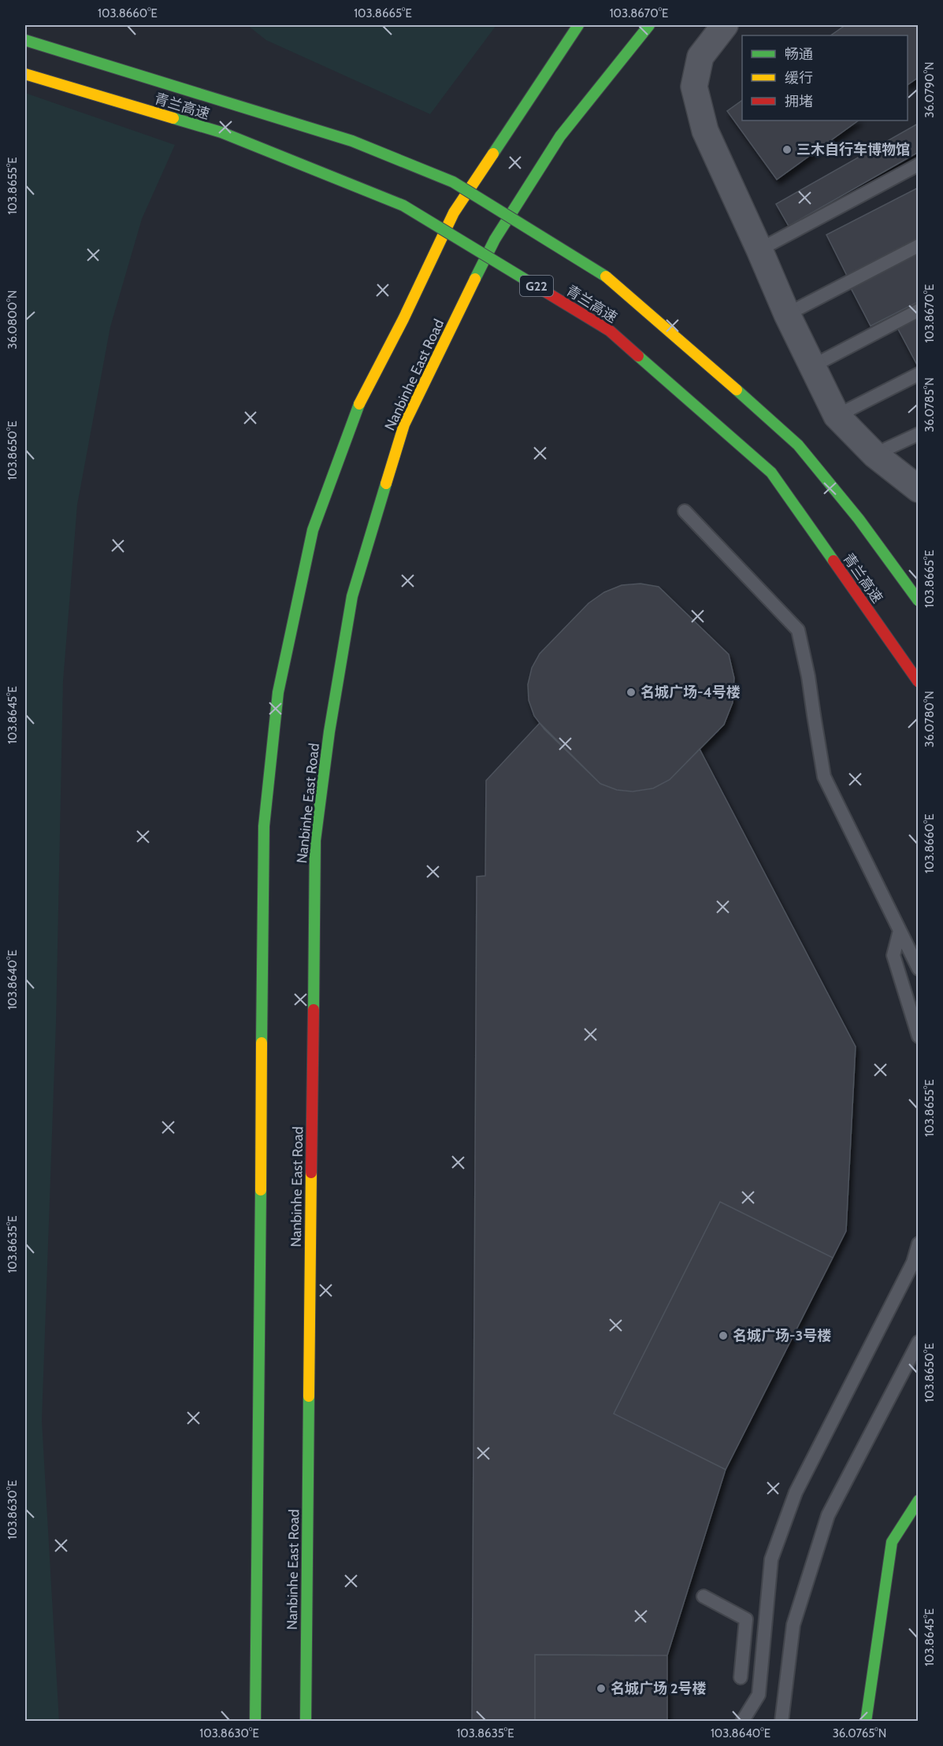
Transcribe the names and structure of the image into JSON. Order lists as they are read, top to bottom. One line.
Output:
{"streets":{"main road":["青兰高速","G22","Nanbinhe East Road"]},"places":["三木自行车博物馆","名城广场-4号楼","名城广场-3号楼","名城广场 2号楼"],"legend":["畅通","缓行","拥堵"],"coordinates":["103.8660°E","103.8665°E","103.8670°E","36.0790°N","103.8655°E","36.0800°N","36.0785°N","103.8650°E","103.8645°E","36.0780°N","103.8640°E","103.8635°E","103.8630°E","36.0765°N"]}
